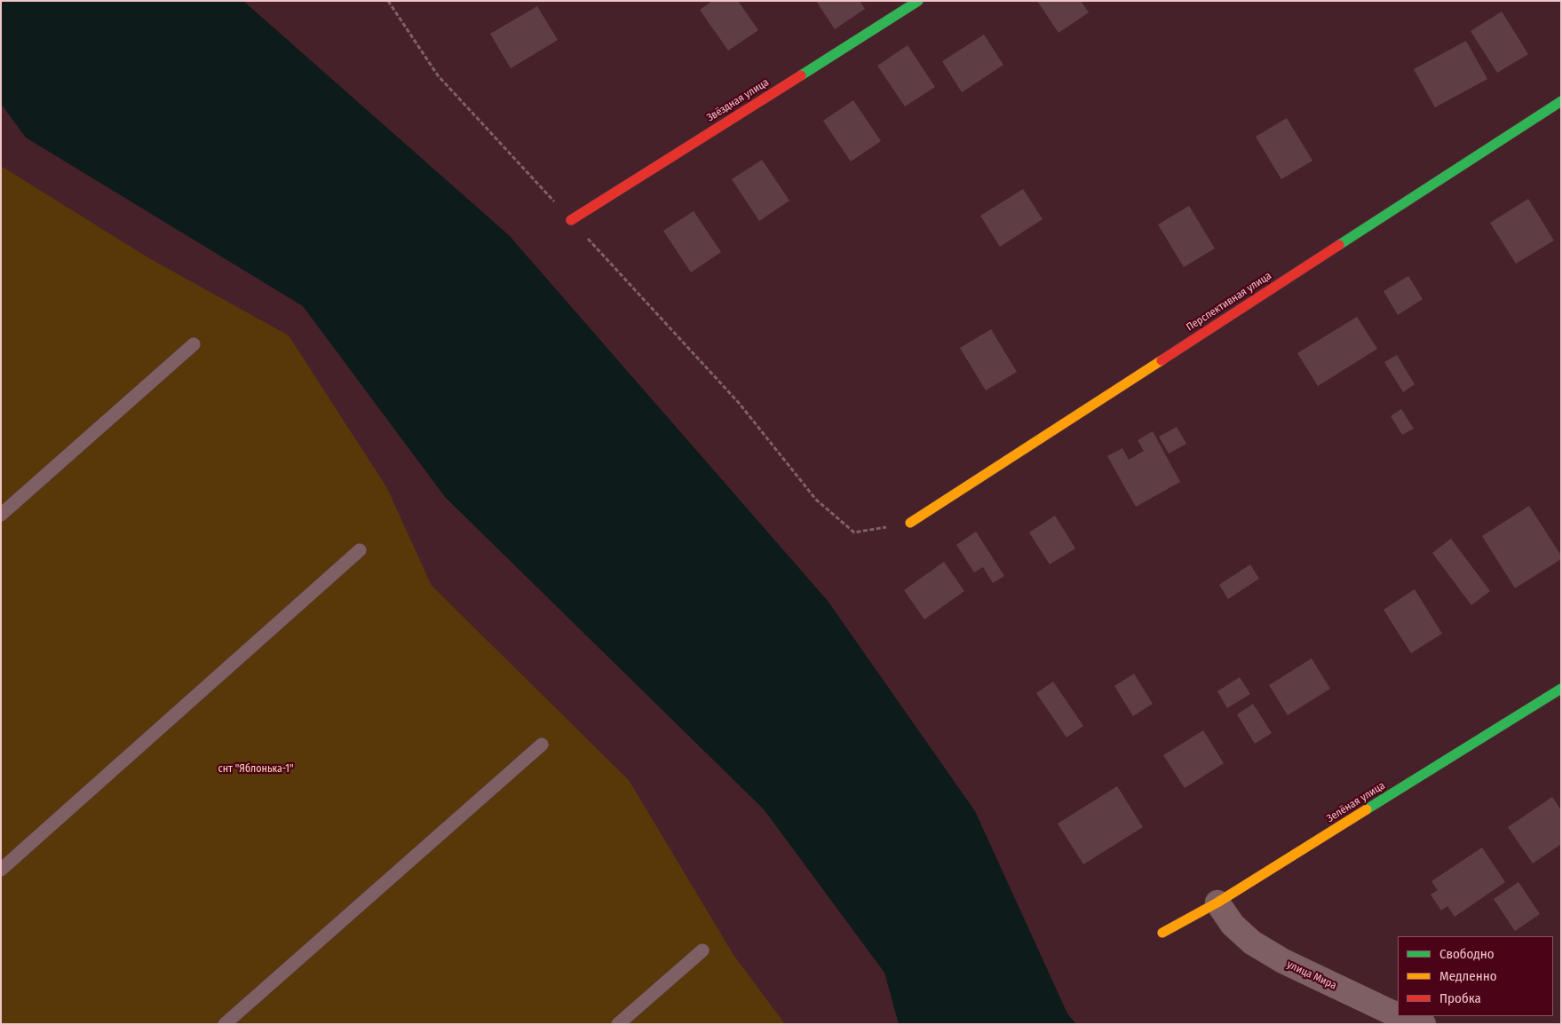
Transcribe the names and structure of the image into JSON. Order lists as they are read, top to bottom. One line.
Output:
{"streets":{"street":["Звёздная улица","Перспективная улица","Зелёная улица","улица Мира"]},"crossings":[["Зелёная улица","улица Мира"]],"parks":["снт \"Яблонька-1\""],"legend":["Свободно","Медленно","Пробка"]}
